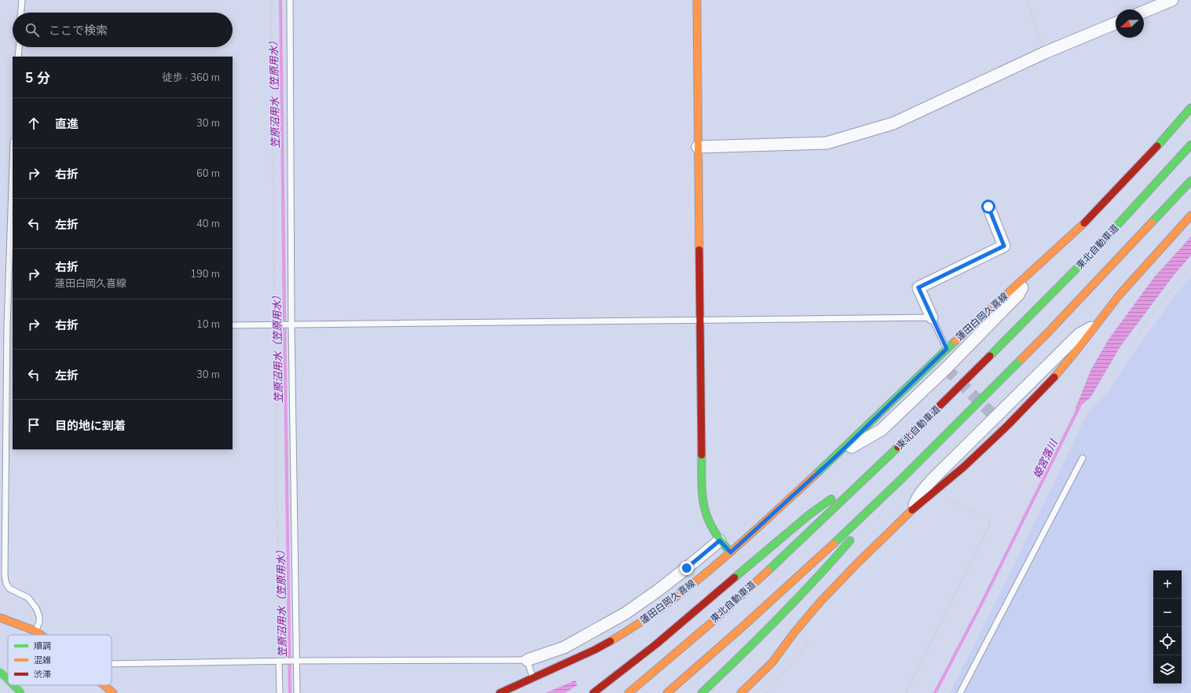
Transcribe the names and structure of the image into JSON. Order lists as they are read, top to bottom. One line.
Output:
{"streets":{"main road":["東北自動車道","蓮田白岡久喜線"]},"water":["笠原沼用水（笠原用水）","姫宮落川"],"legend":["順調","混雑","渋滞"],"north":"bottom left","page":{"search":"ここで検索","heading":["5 分","徒歩 · 360 m"],"list":[["直進","30 m"],["右折","60 m"],["左折","40 m"],["右折","蓮田白岡久喜線","190 m"],["右折","10 m"],["左折","30 m"],"目的地に到着"],"map_buttons":["+","−"]}}
